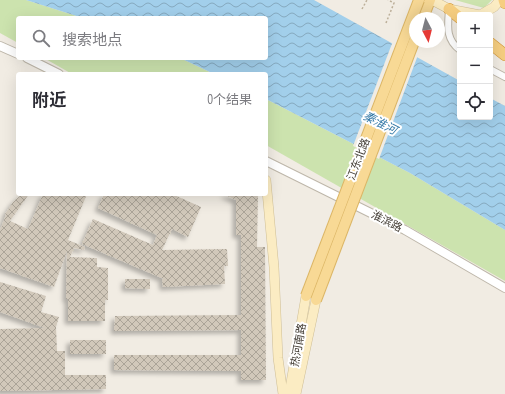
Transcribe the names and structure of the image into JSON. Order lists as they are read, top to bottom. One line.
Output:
{"streets":{"main road":["江东北路","热河南路"],"street":["淮滨路"]},"crossings":[["江东北路","热河南路"]],"water":["秦淮河"],"north":"bottom","page":{"map_buttons":["+","−"],"search":"搜索地点","heading":["附近","0个结果"]}}
